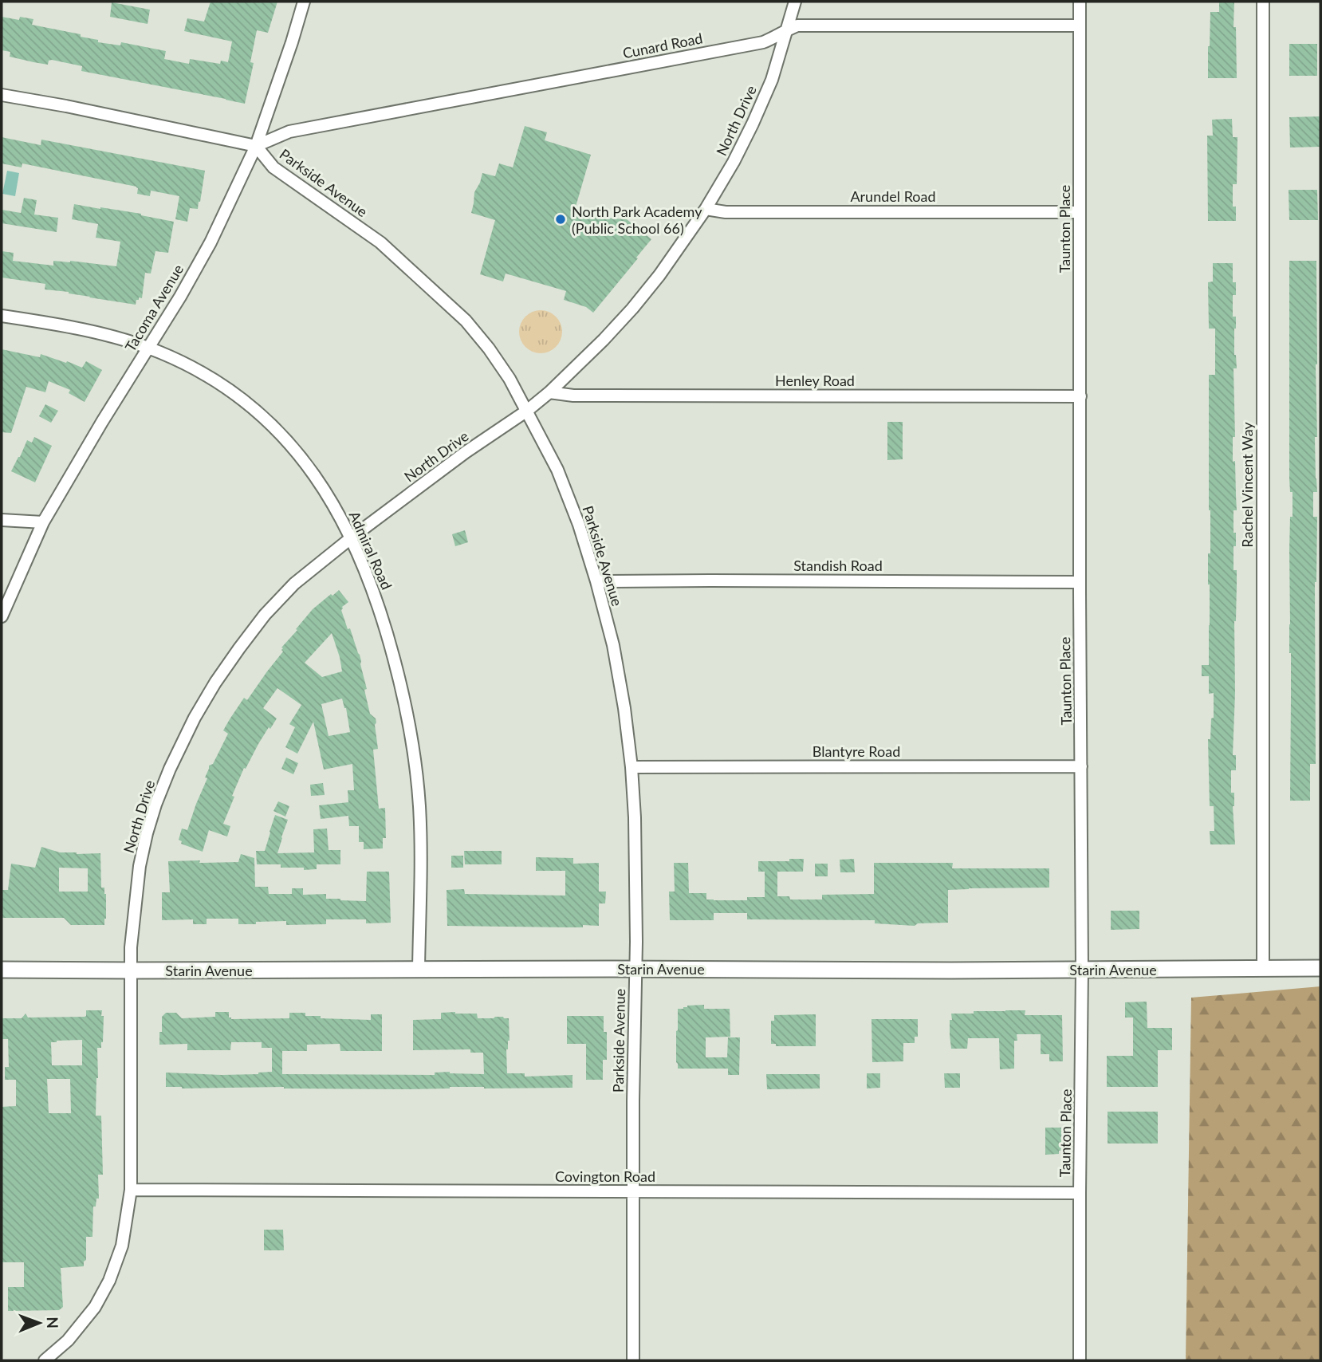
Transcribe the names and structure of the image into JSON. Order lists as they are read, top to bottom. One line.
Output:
{"streets":{"street":["Cunard Road","North Drive","Parkside Avenue","Arundel Road","Taunton Place","Tacoma Avenue","Henley Road","Rachel Vincent Way","Admiral Road","Standish Road","Blantyre Road","Starin Avenue","Covington Road"]},"crossings":[["Cunard Road","North Drive"],["Cunard Road","Parkside Avenue"],["Cunard Road","Taunton Place"],["Cunard Road","Tacoma Avenue"],["North Drive","Parkside Avenue"],["North Drive","Arundel Road"],["North Drive","Henley Road"],["North Drive","Admiral Road"],["North Drive","Starin Avenue"],["North Drive","Covington Road"],["Parkside Avenue","Tacoma Avenue"],["Parkside Avenue","Standish Road"],["Parkside Avenue","Blantyre Road"],["Parkside Avenue","Starin Avenue"],["Parkside Avenue","Covington Road"],["Arundel Road","Taunton Place"],["Taunton Place","Henley Road"],["Taunton Place","Standish Road"],["Taunton Place","Blantyre Road"],["Taunton Place","Starin Avenue"],["Taunton Place","Covington Road"],["Tacoma Avenue","Admiral Road"],["Rachel Vincent Way","Starin Avenue"],["Admiral Road","Starin Avenue"]],"places":["North Park Academy (Public School 66)"],"north":"right"}
